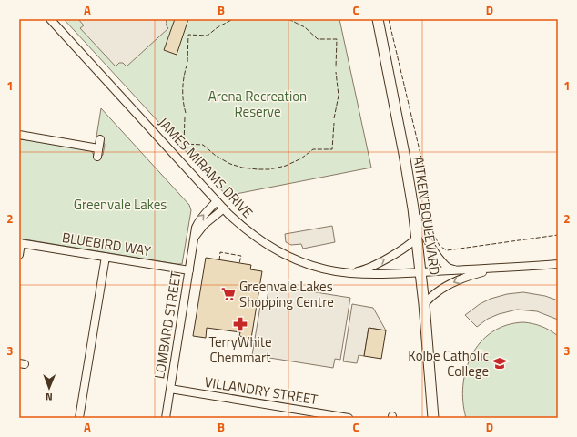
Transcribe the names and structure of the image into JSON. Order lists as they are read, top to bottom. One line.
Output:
{"streets":{"main road":["AITKEN BOULEVARD"],"street":["JAMES MIRAMS DRIVE","BLUEBIRD WAY","LOMBARD STREET","VILLANDRY STREET"]},"crossings":[["JAMES MIRAMS DRIVE","AITKEN BOULEVARD"],["JAMES MIRAMS DRIVE","LOMBARD STREET"],["BLUEBIRD WAY","LOMBARD STREET"],["LOMBARD STREET","VILLANDRY STREET"]],"parks":["Arena Recreation Reserve","Greenvale Lakes"],"places":{"supermarket":["Greenvale Lakes Shopping Centre"],"pharmacy":["TerryWhite Chemmart"],"school or university":["Kolbe Catholic College"]},"north":"bottom","grid":{"columns":["A","B","C","D"],"rows":["1","2","3"]}}
